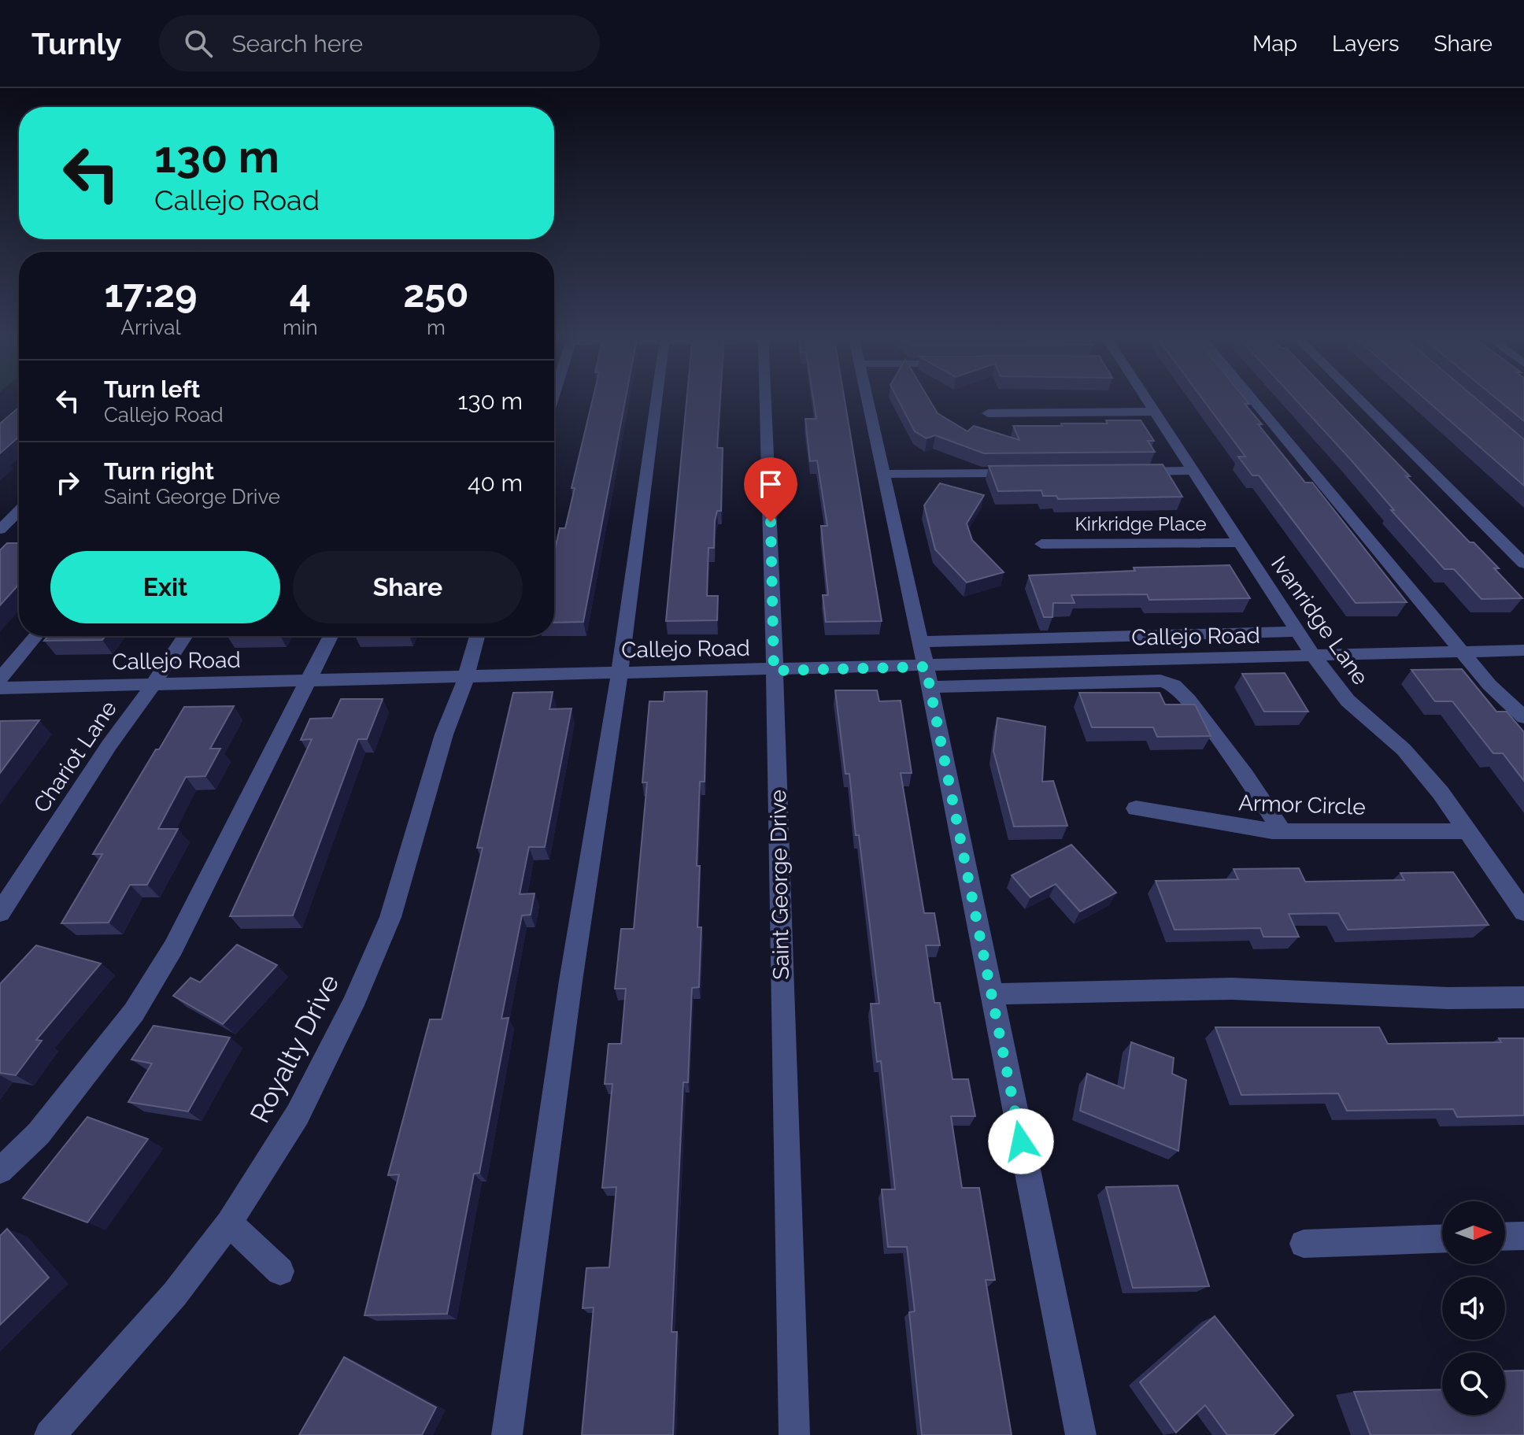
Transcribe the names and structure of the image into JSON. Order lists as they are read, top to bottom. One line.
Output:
{"streets":{"street":["Kirkridge Place","Ivanridge Lane","Callejo Road","Chariot Lane","Armor Circle","Saint George Drive","Royalty Drive"]},"crossings":[["Kirkridge Place","Ivanridge Lane"],["Ivanridge Lane","Callejo Road"],["Ivanridge Lane","Armor Circle"],["Callejo Road","Chariot Lane"],["Callejo Road","Saint George Drive"],["Callejo Road","Royalty Drive"]],"north":"right","page":{"header":"Turnly","search":"Search here","nav":["Map","Layers","Share"],"turn":["130 m","Callejo Road"],"eta":["17:29","Arrival","4","min","250","m"],"list":[{"name":"Turn left","note":"Callejo Road","value":"130 m"},{"name":"Turn right","note":"Saint George Drive","value":"40 m"}],"buttons":["Exit","Share"]}}
